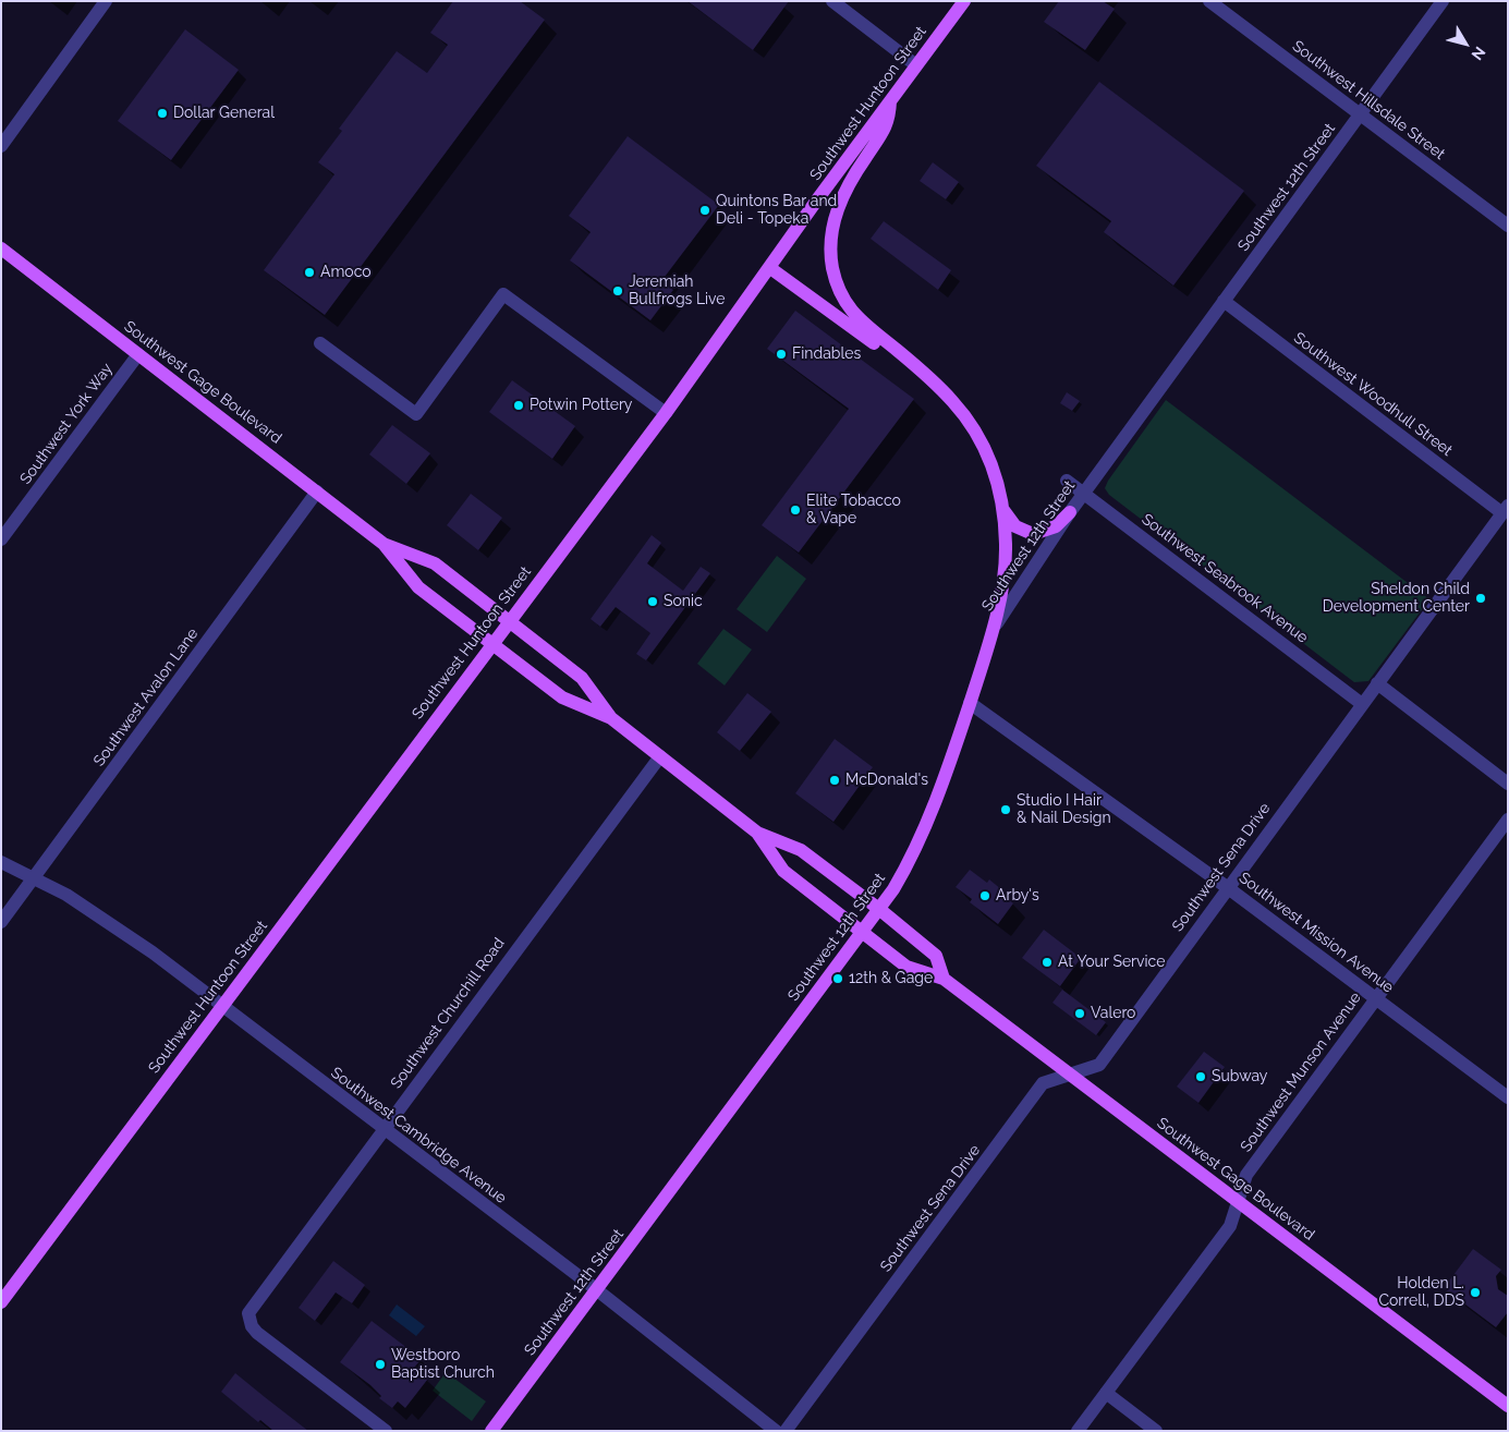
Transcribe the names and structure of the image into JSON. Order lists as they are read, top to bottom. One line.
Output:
{"streets":{"main road":["Southwest Huntoon Street","Southwest 12th Street","Southwest Gage Boulevard"],"street":["Southwest Hillsdale Street","Southwest Woodhull Street","Southwest York Way","Southwest Seabrook Avenue","Southwest Avalon Lane","Southwest Sena Drive","Southwest Mission Avenue","Southwest Churchill Road","Southwest Munson Avenue","Southwest Cambridge Avenue"]},"crossings":[["Southwest Hillsdale Street","Southwest 12th Street"],["Southwest Huntoon Street","Southwest Gage Boulevard"],["Southwest Huntoon Street","Southwest Cambridge Avenue"],["Southwest 12th Street","Southwest Gage Boulevard"],["Southwest 12th Street","Southwest Woodhull Street"],["Southwest 12th Street","Southwest Seabrook Avenue"],["Southwest 12th Street","Southwest Mission Avenue"],["Southwest 12th Street","Southwest Cambridge Avenue"],["Southwest Gage Boulevard","Southwest York Way"],["Southwest Gage Boulevard","Southwest Avalon Lane"],["Southwest Gage Boulevard","Southwest Sena Drive"],["Southwest Gage Boulevard","Southwest Churchill Road"],["Southwest Gage Boulevard","Southwest Munson Avenue"],["Southwest Woodhull Street","Southwest Sena Drive"],["Southwest Seabrook Avenue","Southwest Sena Drive"],["Southwest Avalon Lane","Southwest Cambridge Avenue"],["Southwest Sena Drive","Southwest Mission Avenue"],["Southwest Mission Avenue","Southwest Munson Avenue"],["Southwest Churchill Road","Southwest Cambridge Avenue"]],"places":["Dollar General","Quintons Bar and Deli - Topeka","Amoco","Jeremiah Bullfrogs Live","Findables","Potwin Pottery","Elite Tobacco & Vape","Sheldon Child Development Center","Sonic","McDonald's","Studio I Hair & Nail Design","Arby's","At Your Service","12th & Gage","Valero","Subway","Holden L. Correll, DDS","Westboro Baptist Church"],"north":"bottom right"}
